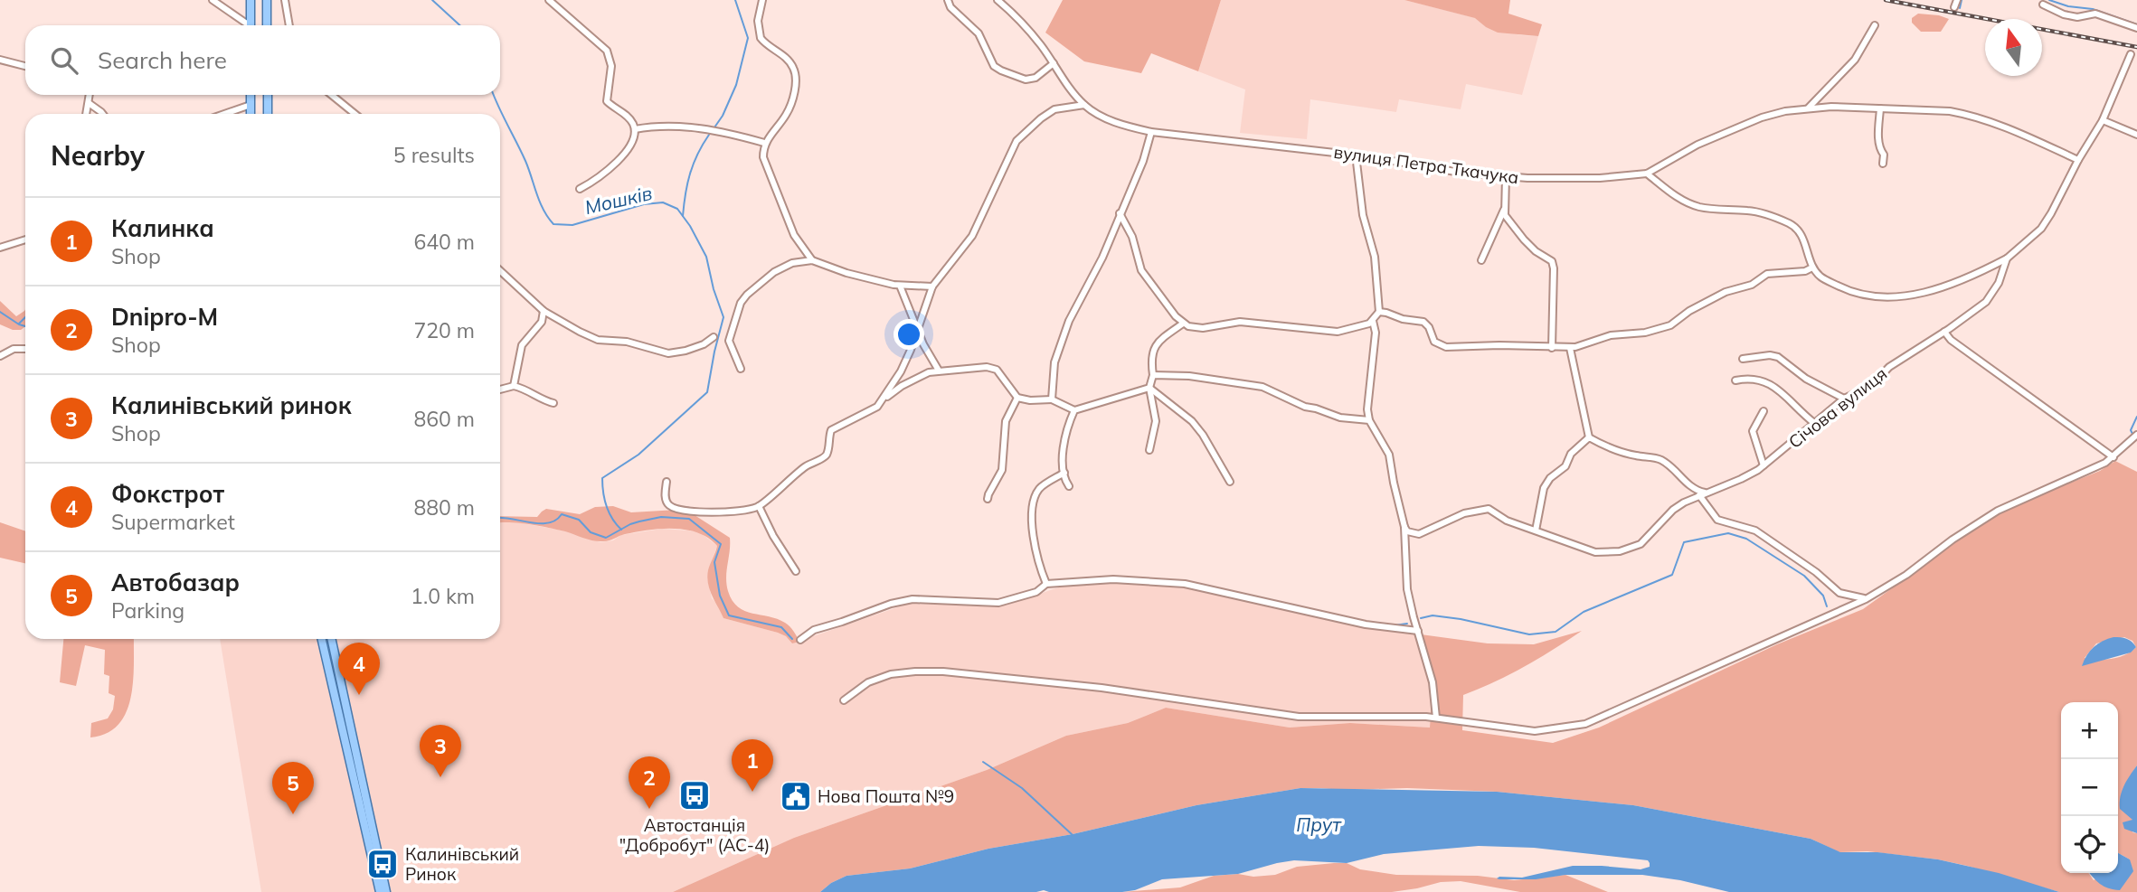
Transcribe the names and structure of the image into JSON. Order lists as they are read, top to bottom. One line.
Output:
{"streets":{"street":["вулиця Петра Ткачука","Січова вулиця"]},"crossings":[["вулиця Петра Ткачука","Січова вулиця"]],"water":["Мошків","Прут"],"places":{"bus stop":["Автостанція \"Добробут\" (АС-4)","Калинівський Ринок"],"public building":["Нова Пошта №9"]},"north":"top","page":{"search":"Search here","heading":["Nearby","5 results"],"list":[{"mark":"1","name":"Калинка","note":"Shop","value":"640 m"},{"mark":"2","name":"Dnipro-M","note":"Shop","value":"720 m"},{"mark":"3","name":"Калинівський ринок","note":"Shop","value":"860 m"},{"mark":"4","name":"Фокстрот","note":"Supermarket","value":"880 m"},{"mark":"5","name":"Автобазар","note":"Parking","value":"1.0 km"}],"pins":["4","3","1","2","5"],"map_buttons":["+","−"]}}
